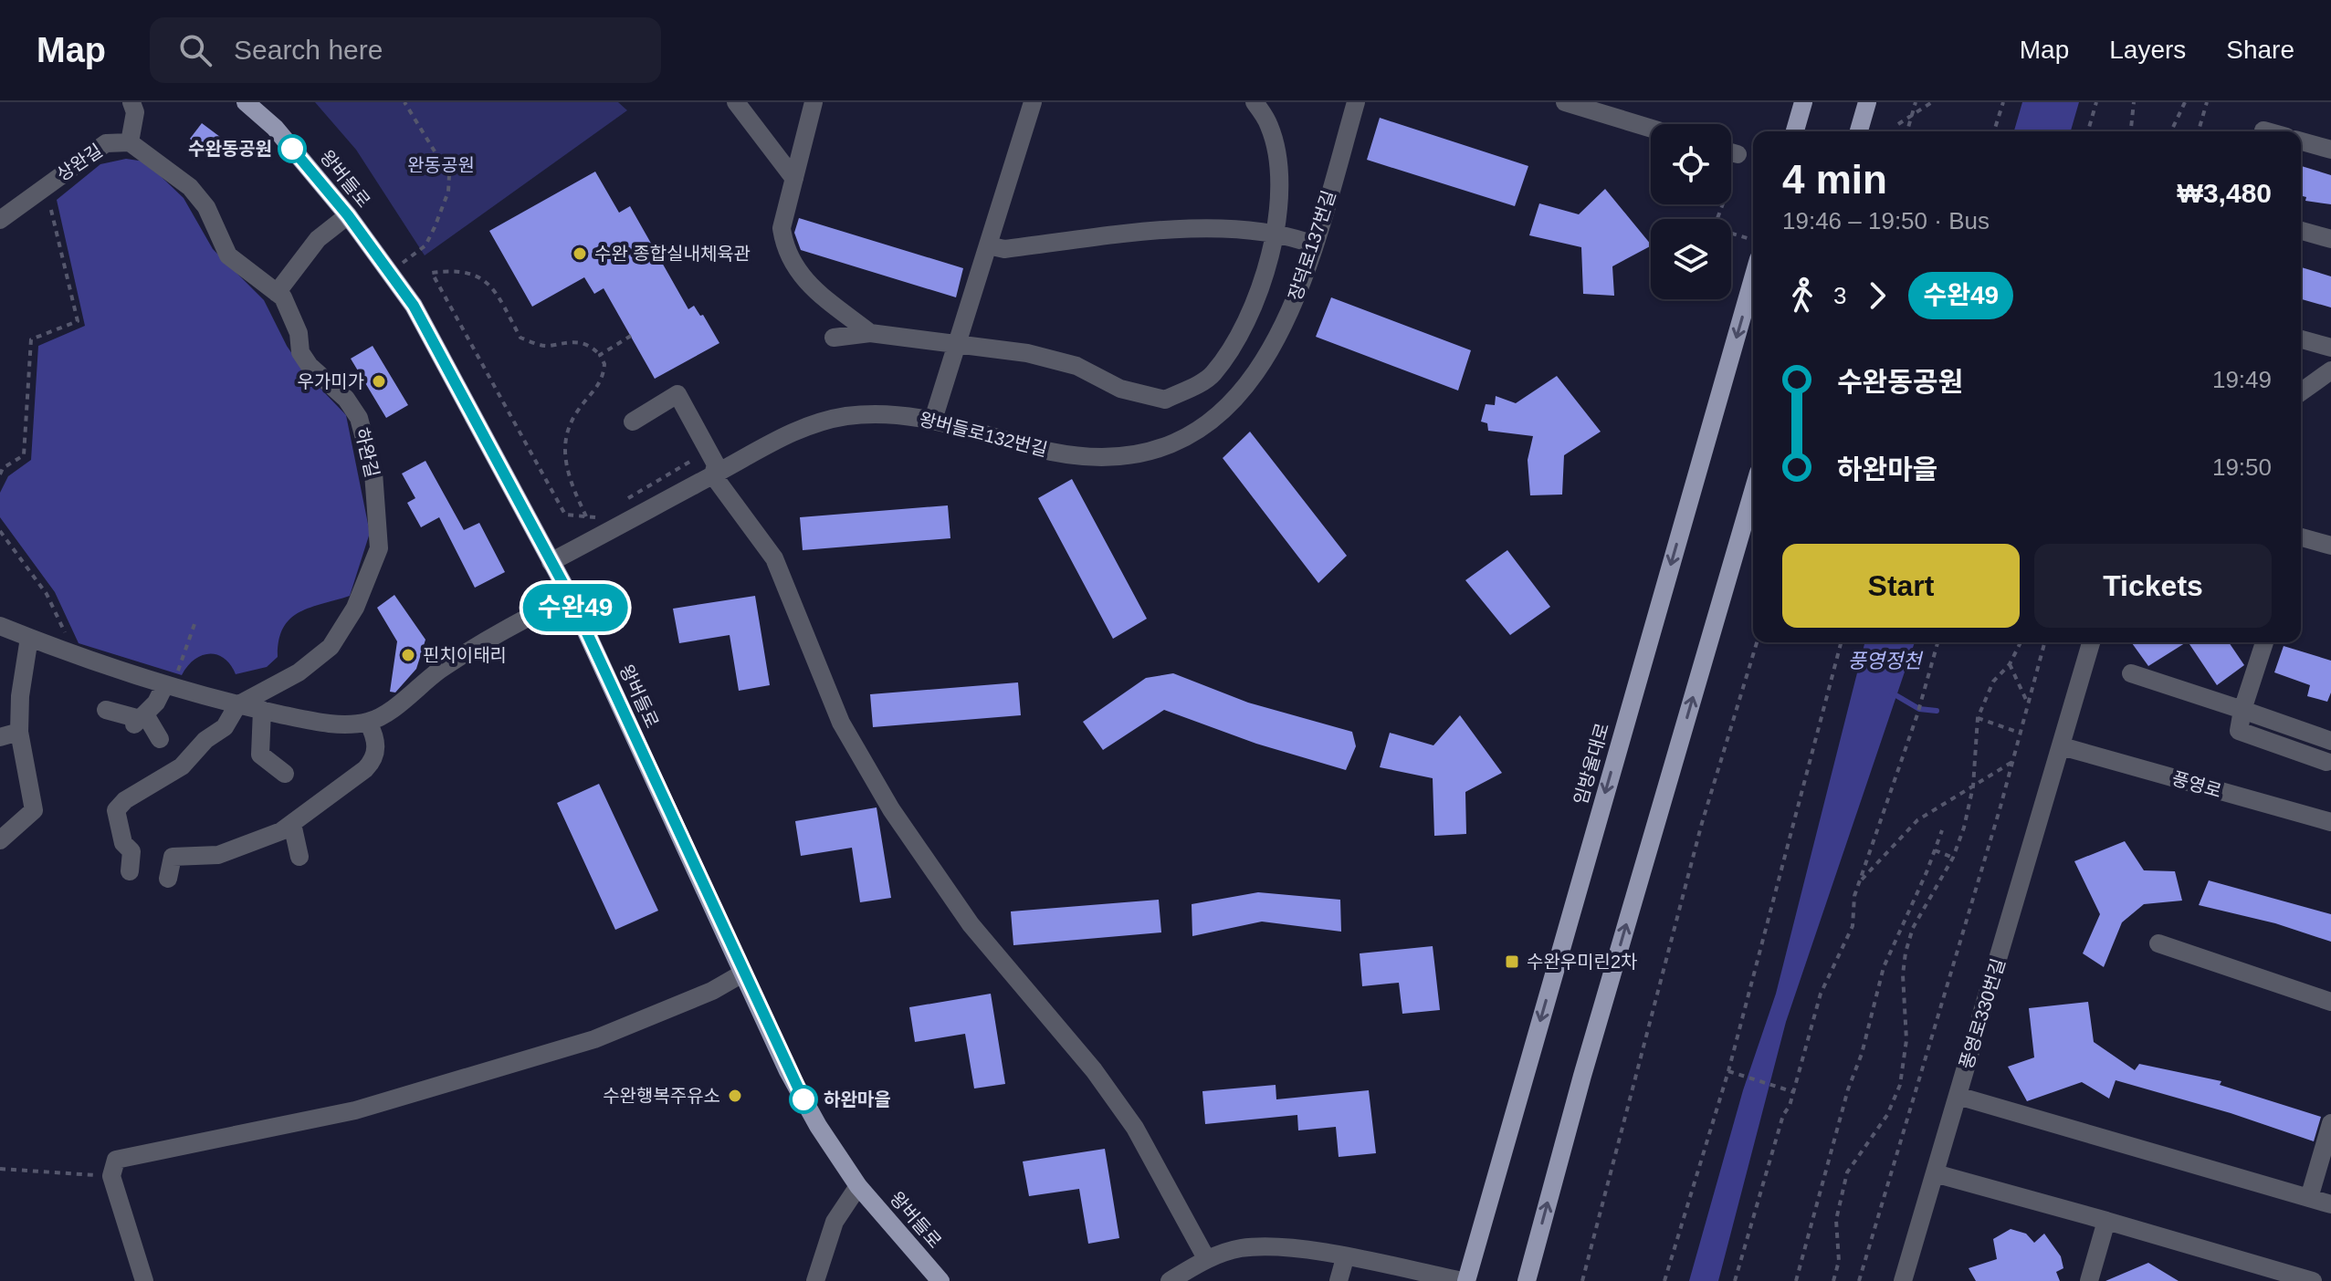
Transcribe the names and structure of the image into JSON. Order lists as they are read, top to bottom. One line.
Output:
{"streets":{"main road":["왕버들로","임방울대로"],"street":["상완길","장덕로137번길","왕버들로132번길","하완길","풍영로","풍영로330번길"]},"crossings":[["상완길","하완길"],["왕버들로","왕버들로132번길"],["장덕로137번길","왕버들로132번길"],["풍영로","풍영로330번길"]],"water":["풍영정천"],"parks":["완동공원"],"places":{"other":["수완동공원","수완 종합실내체육관","우가미가","핀치이태리","수완행복주유소","하완마을"],"transit":["수완우미린2차"]},"lines":["bus line 수완49"],"page":{"header":"Map","search":"Search here","nav":["Map","Layers","Share"],"on_map":"수완49","heading":["4 min","19:46 – 19:50 · Bus","₩3,480"],"legs":["3","수완49"],"list":[{"name":"수완동공원","value":"19:49"},{"name":"하완마을","value":"19:50"}],"buttons":["Start","Tickets"]}}
